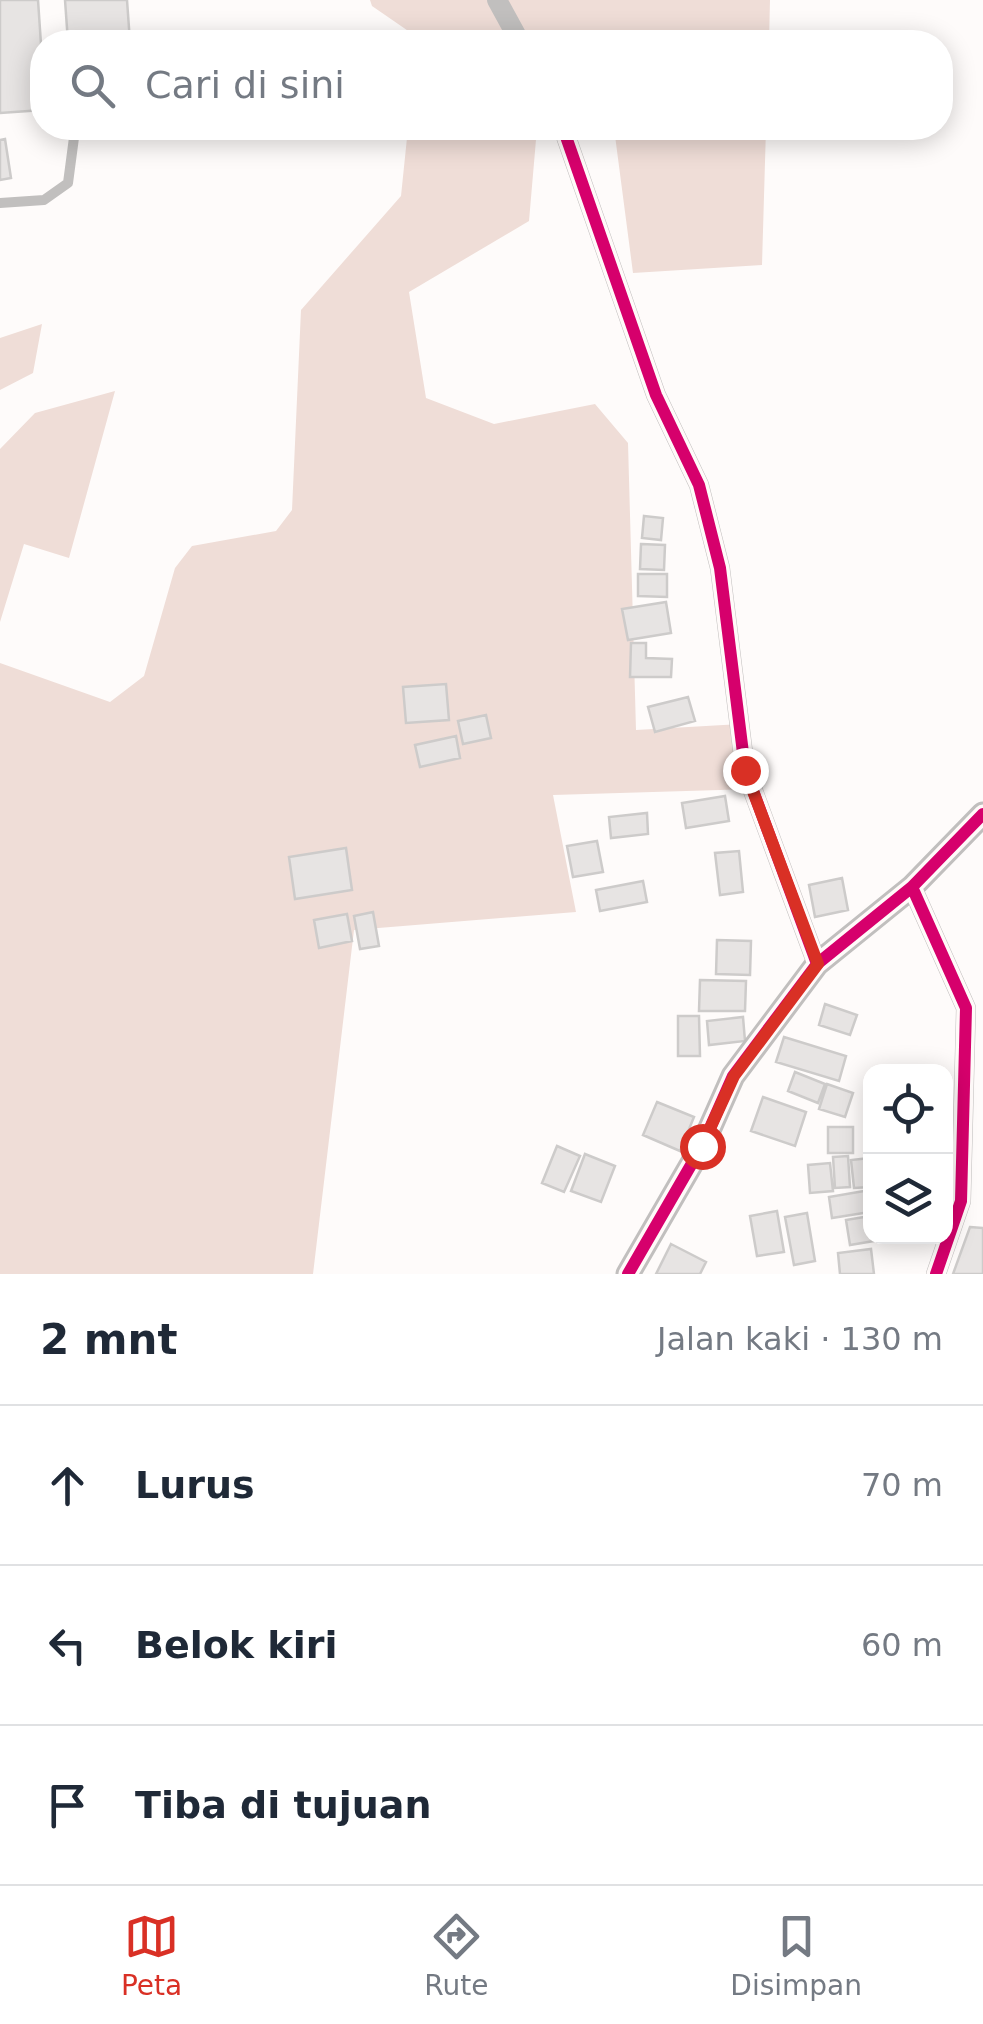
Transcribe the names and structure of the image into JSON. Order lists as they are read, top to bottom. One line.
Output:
{"page":{"search":"Cari di sini","heading":["2 mnt","Jalan kaki · 130 m"],"list":[["Lurus","70 m"],["Belok kiri","60 m"],"Tiba di tujuan"],"nav":["Peta","Rute","Disimpan"]}}
